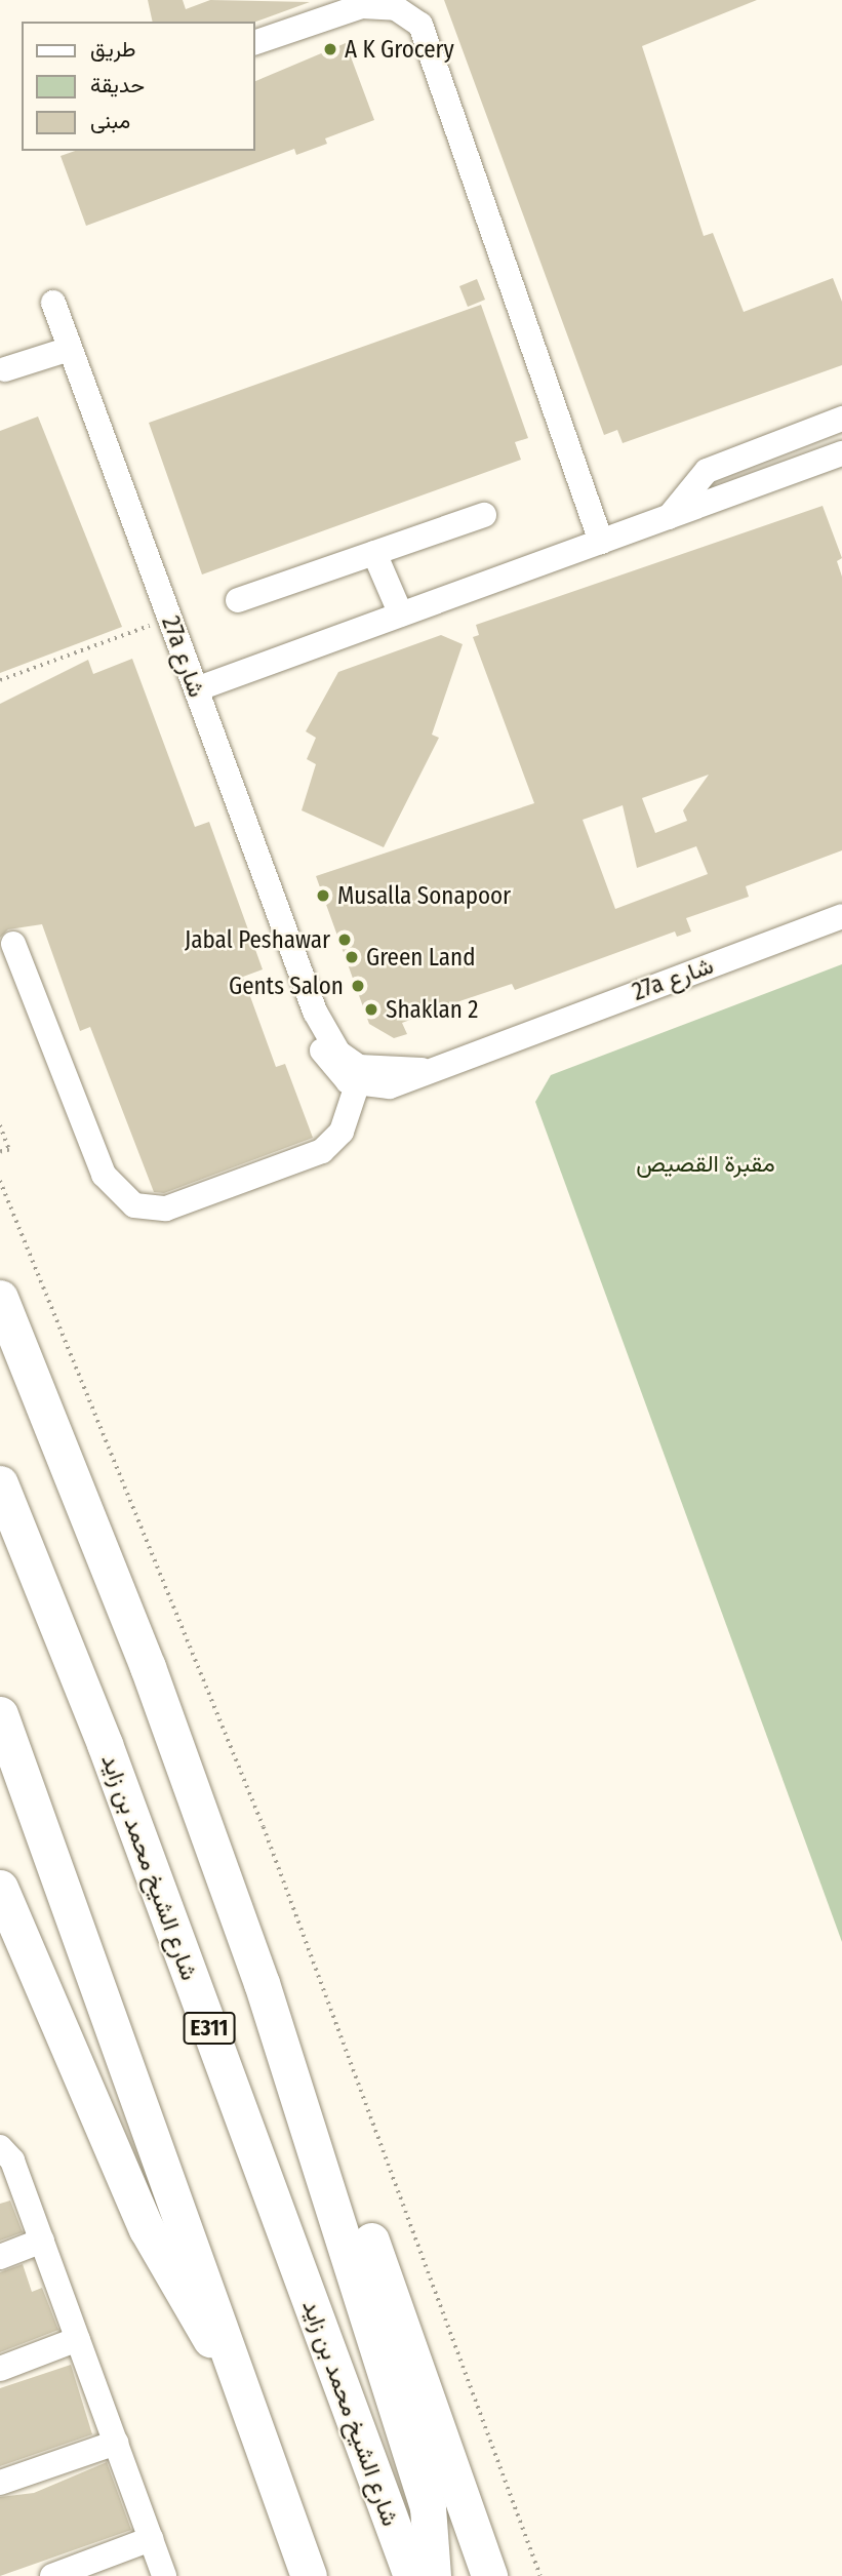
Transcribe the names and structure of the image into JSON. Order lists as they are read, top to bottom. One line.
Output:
{"streets":{"highway":["شارع الشيخ محمد بن زايد","E311"],"street":["27a شارع"]},"parks":["مقبرة القصيص"],"places":["A K Grocery","Musalla Sonapoor","Jabal Peshawar","Green Land","Gents Salon","Shaklan 2"],"legend":["طريق","حديقة","مبنى"]}
